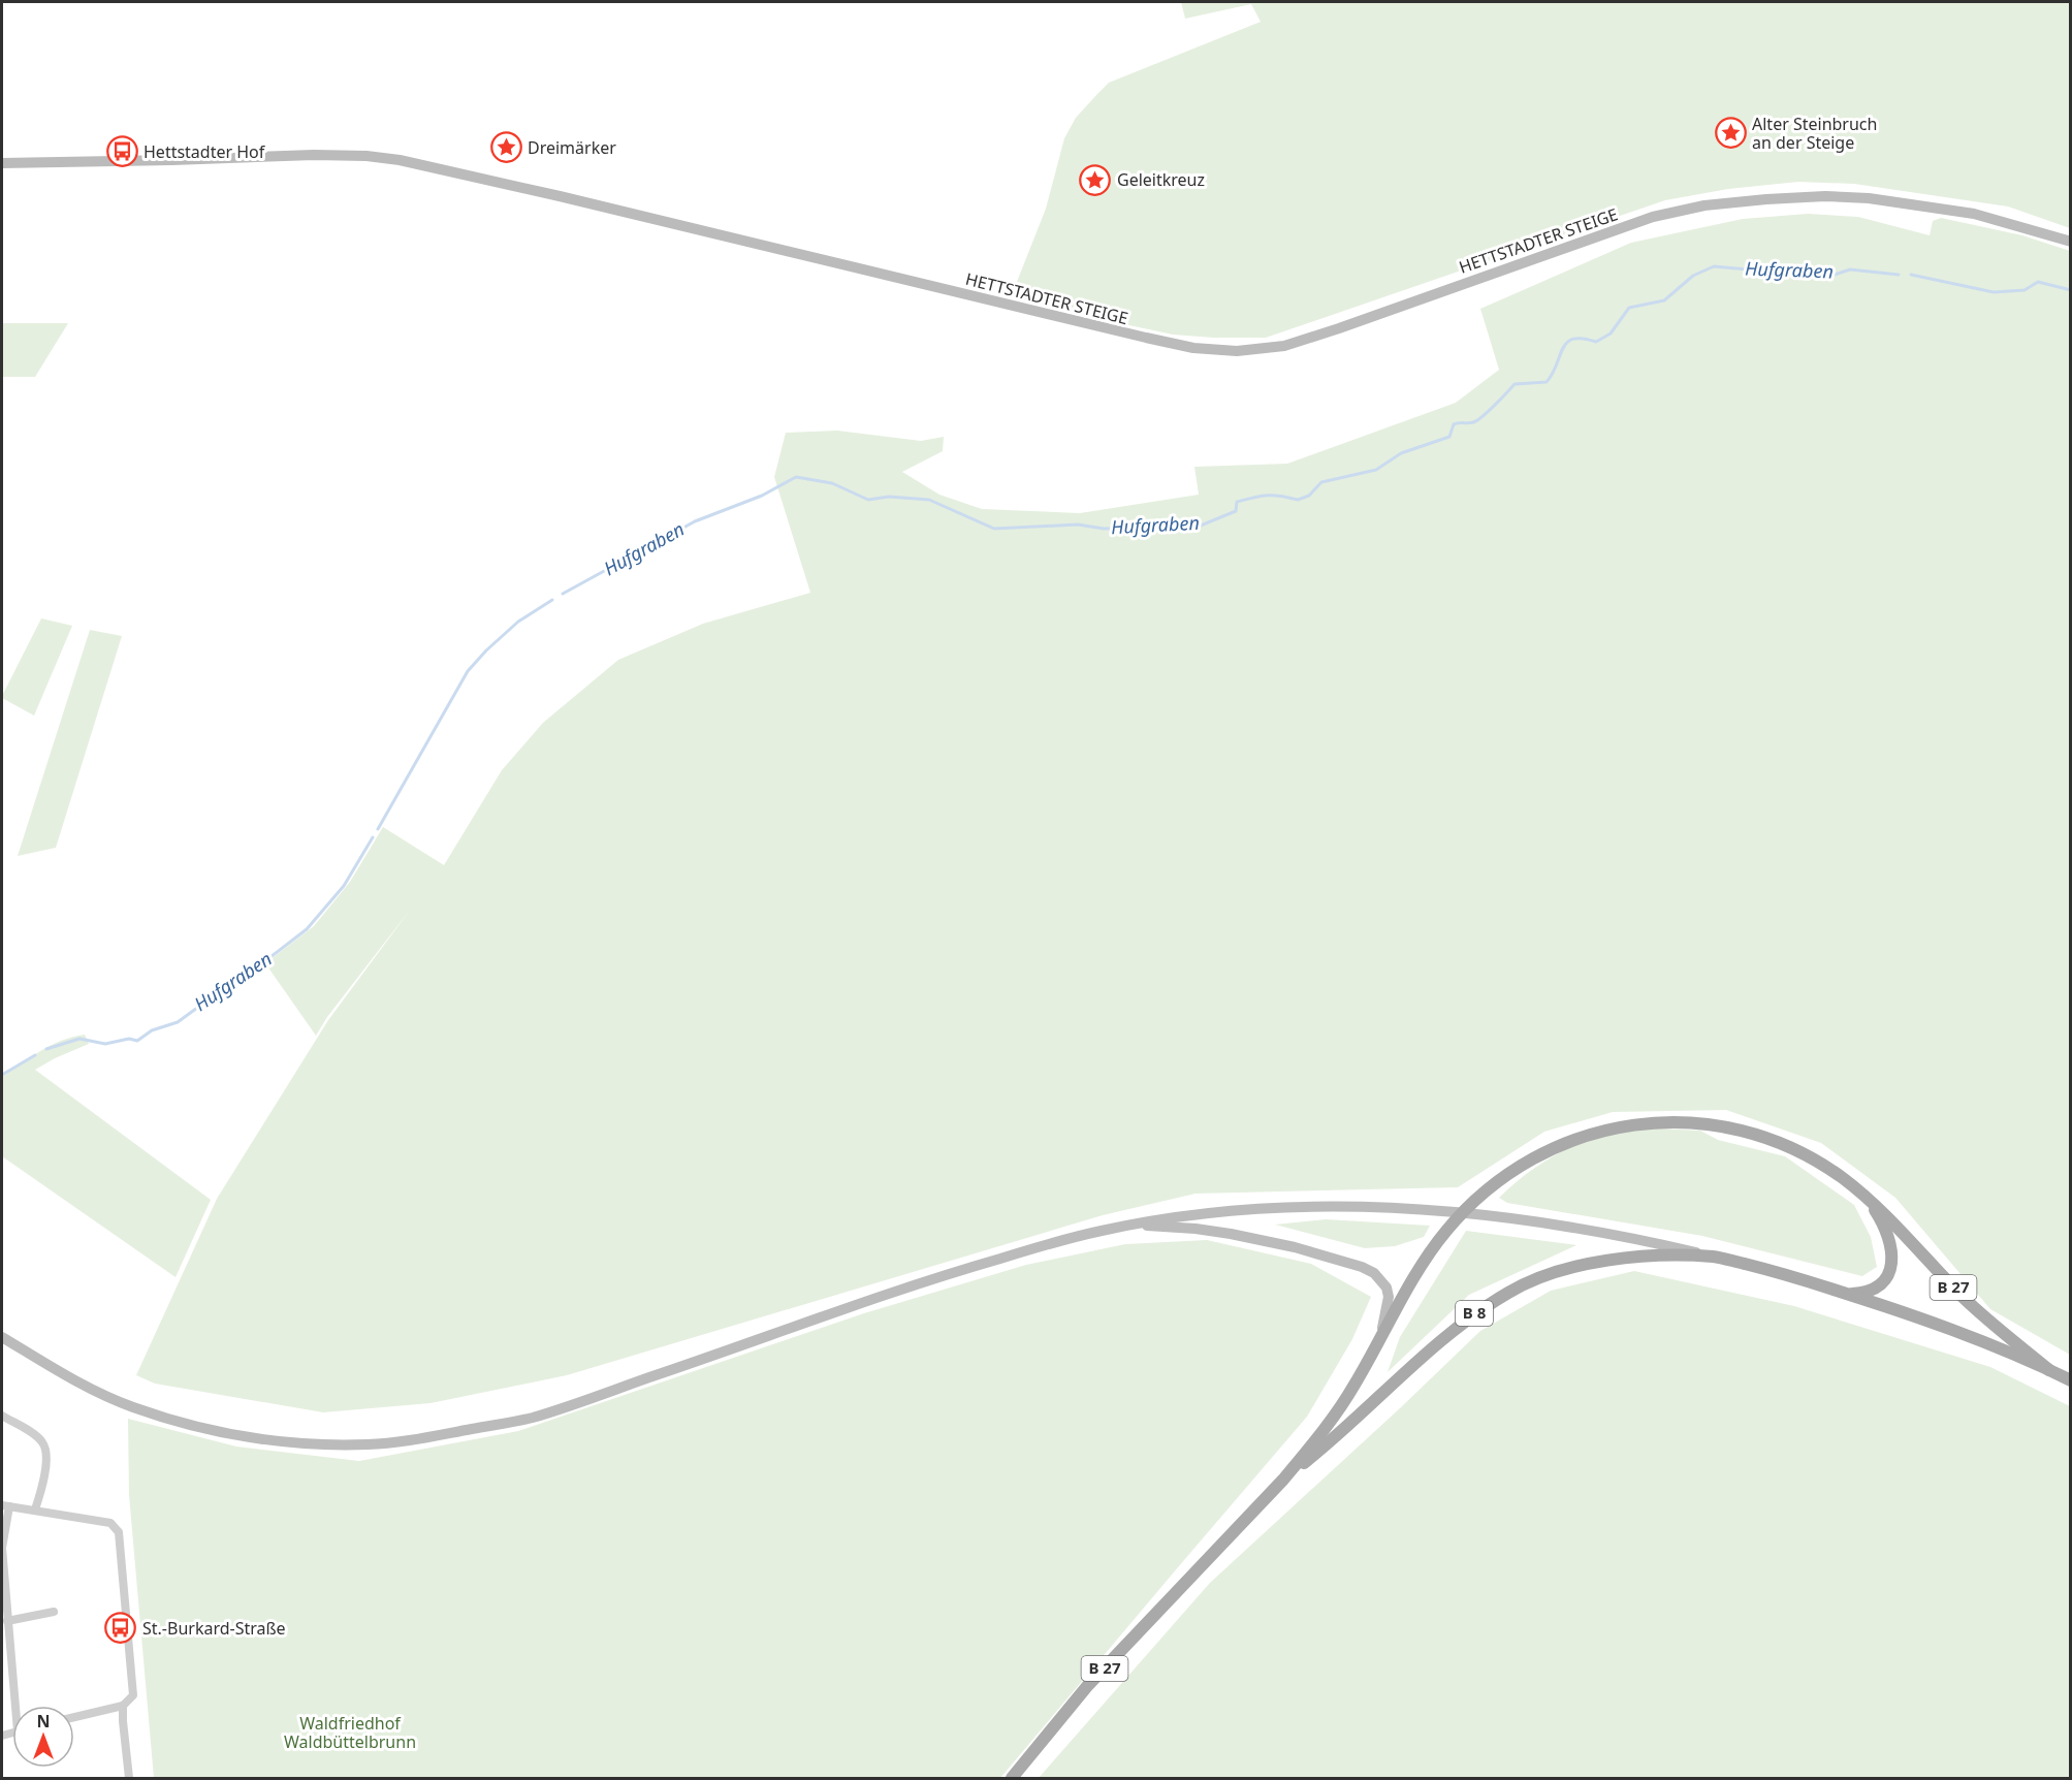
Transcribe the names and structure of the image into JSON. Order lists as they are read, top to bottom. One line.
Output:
{"streets":{"main road":["HETTSTADTER STEIGE","B 27","B 8"]},"crossings":[["B 27","B 8"]],"water":["Hufgraben"],"parks":["Waldfriedhof Waldbüttelbrunn"],"places":{"place":["Alter Steinbruch an der Steige","Dreimärker","Geleitkreuz"],"bus stop":["Hettstadter Hof","St.-Burkard-Straße"]},"north":"top"}
